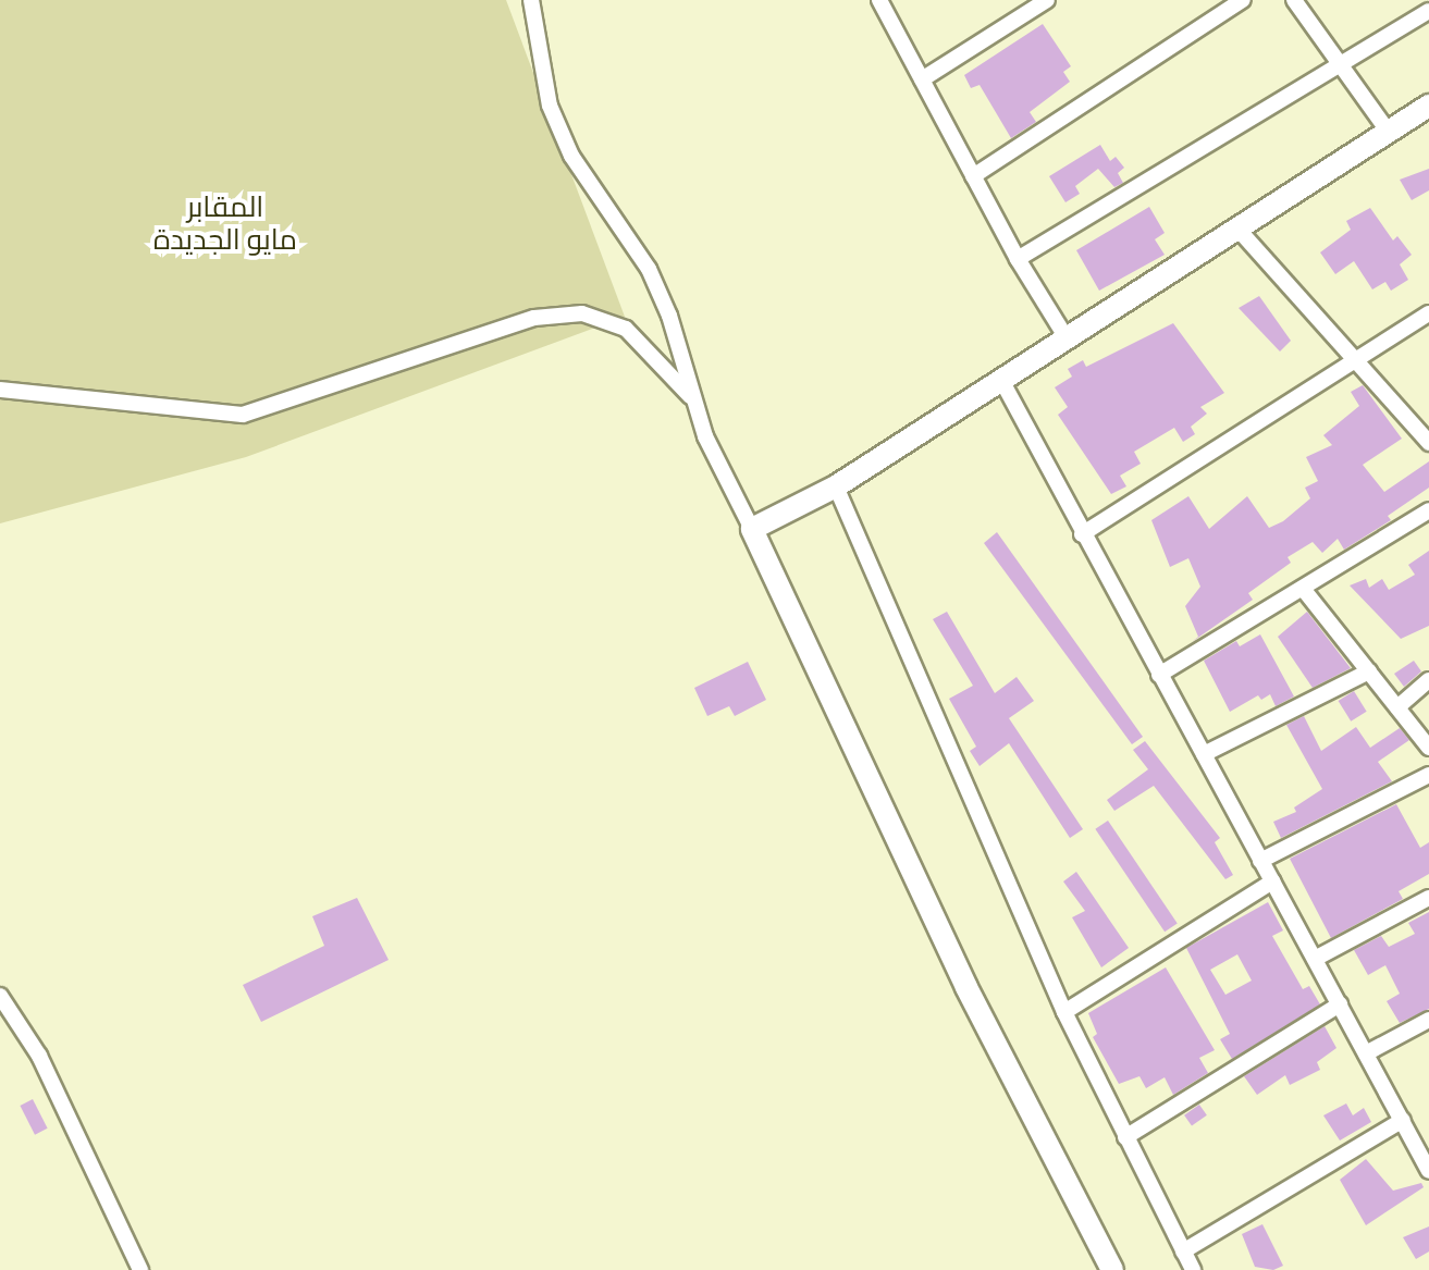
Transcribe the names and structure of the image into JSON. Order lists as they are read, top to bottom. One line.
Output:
{"parks":["المقابر مايو الجديدة"]}
